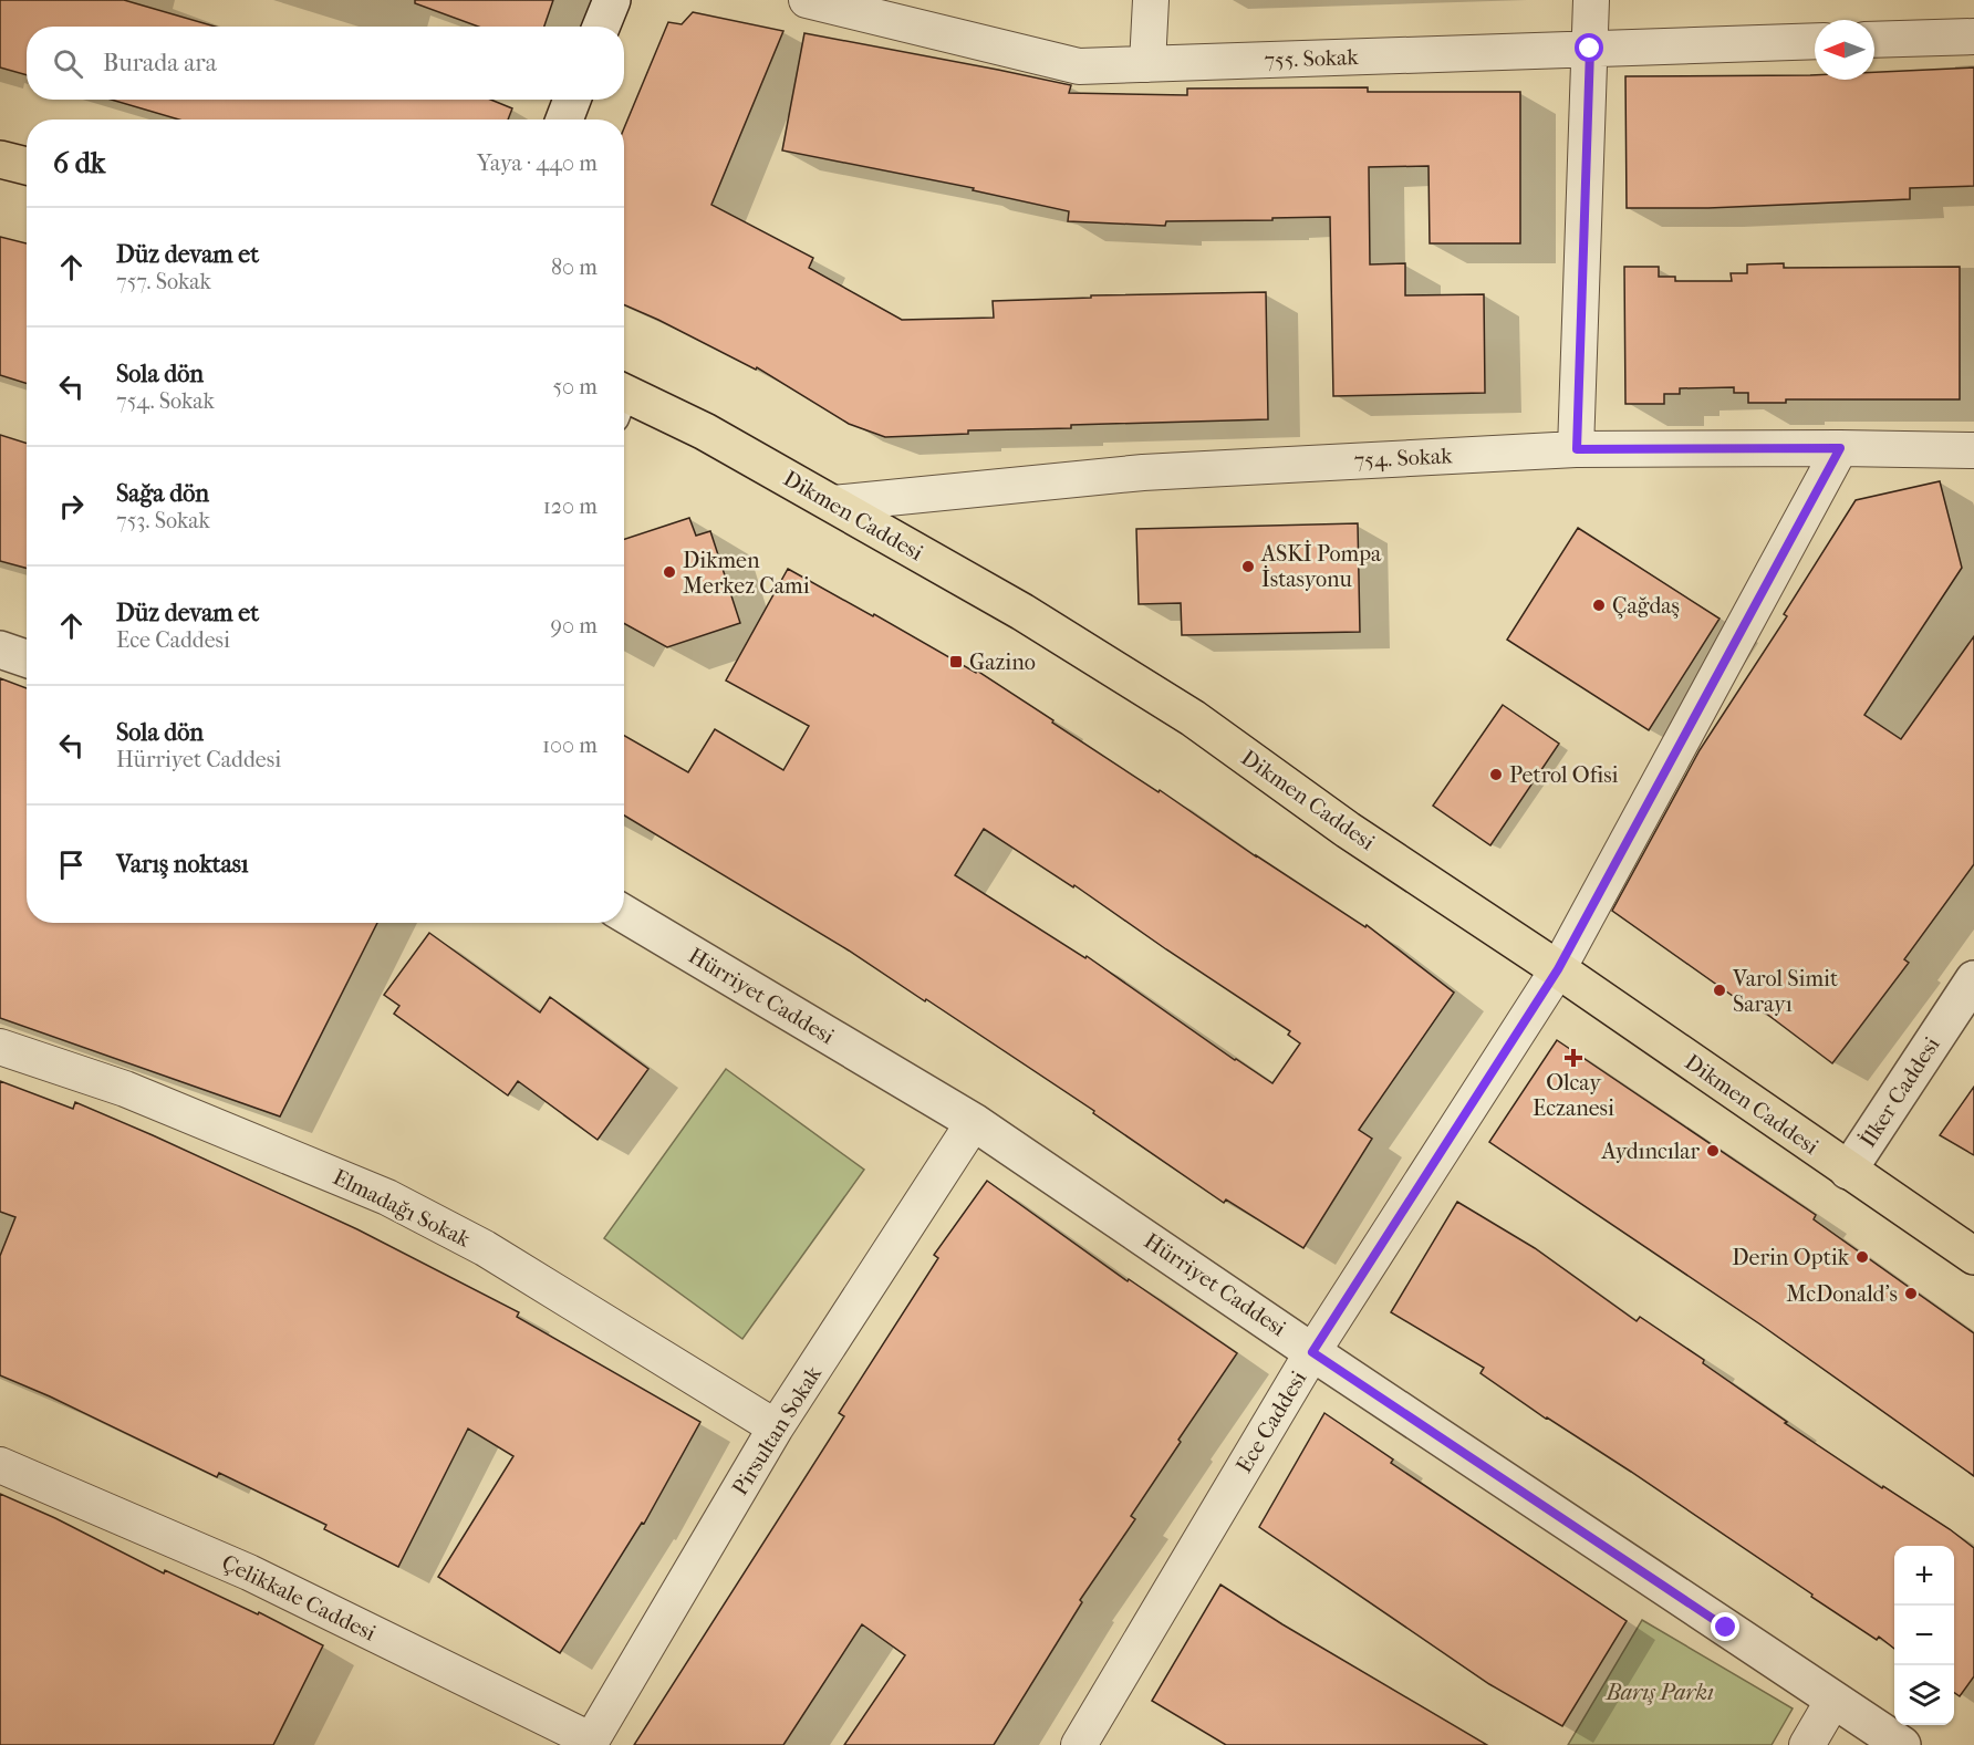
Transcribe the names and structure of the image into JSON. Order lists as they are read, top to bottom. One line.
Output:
{"streets":{"main road":["Dikmen Caddesi"],"street":["755. Sokak","754. Sokak","Hürriyet Caddesi","İlker Caddesi","Elmadağı Sokak","Ece Caddesi","Pirsultan Sokak","Çelikkale Caddesi"]},"crossings":[["754. Sokak","Dikmen Caddesi"],["754. Sokak","Ece Caddesi"],["Dikmen Caddesi","İlker Caddesi"],["Dikmen Caddesi","Ece Caddesi"],["Hürriyet Caddesi","Ece Caddesi"],["Hürriyet Caddesi","Pirsultan Sokak"],["Elmadağı Sokak","Pirsultan Sokak"],["Pirsultan Sokak","Çelikkale Caddesi"]],"parks":["Barış Parkı"],"places":{"other":["ASKİ Pompa İstasyonu","Dikmen Merkez Cami","Çağdaş","Petrol Ofisi","Varol Simit Sarayı","Aydıncılar","Derin Optik","McDonald's"],"transit":["Gazino"],"health":["Olcay Eczanesi"]},"north":"left","page":{"search":"Burada ara","heading":["6 dk","Yaya · 440 m"],"list":[["Düz devam et","757. Sokak","80 m"],["Sola dön","754. Sokak","50 m"],["Sağa dön","753. Sokak","120 m"],["Düz devam et","Ece Caddesi","90 m"],["Sola dön","Hürriyet Caddesi","100 m"],"Varış noktası"],"map_buttons":["+","−"]}}
